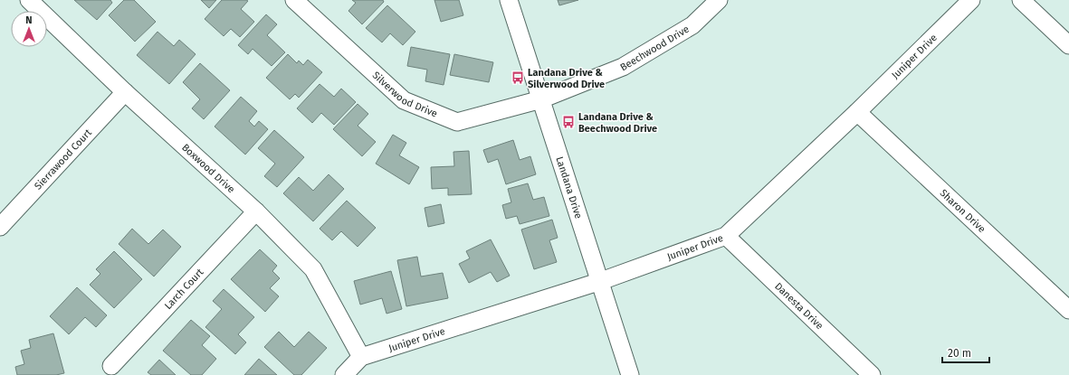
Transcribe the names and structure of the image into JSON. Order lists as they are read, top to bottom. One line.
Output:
{"streets":{"street":["Beechwood Drive","Juniper Drive","Silverwood Drive","Sierrawood Court","Boxwood Drive","Landana Drive","Sharon Drive","Larch Court","Danesta Drive"]},"crossings":[["Beechwood Drive","Silverwood Drive"],["Beechwood Drive","Landana Drive"],["Juniper Drive","Boxwood Drive"],["Juniper Drive","Landana Drive"],["Juniper Drive","Sharon Drive"],["Juniper Drive","Danesta Drive"],["Silverwood Drive","Landana Drive"],["Sierrawood Court","Boxwood Drive"],["Boxwood Drive","Larch Court"]],"places":{"bus stop":["Landana Drive & Silverwood Drive","Landana Drive & Beechwood Drive"]},"scale_bar":"20 m","north":"top"}
